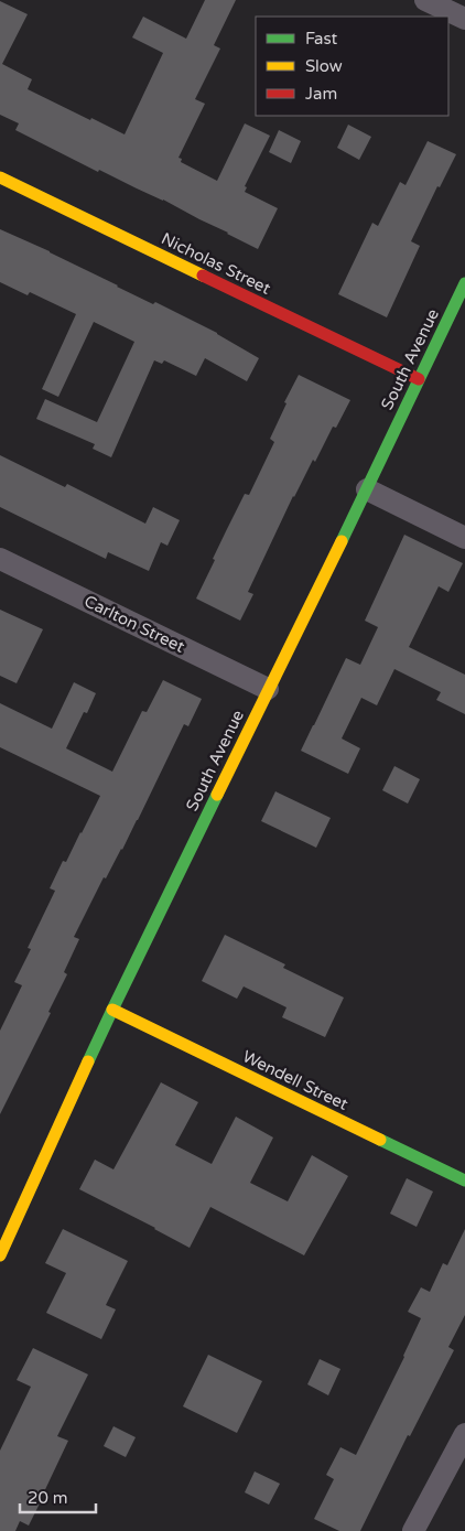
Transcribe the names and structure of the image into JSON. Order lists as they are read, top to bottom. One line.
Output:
{"streets":{"street":["Nicholas Street","South Avenue","Carlton Street","Wendell Street"]},"crossings":[["Nicholas Street","South Avenue"],["South Avenue","Carlton Street"],["South Avenue","Wendell Street"]],"legend":["Fast","Slow","Jam"],"scale_bar":"20 m"}
